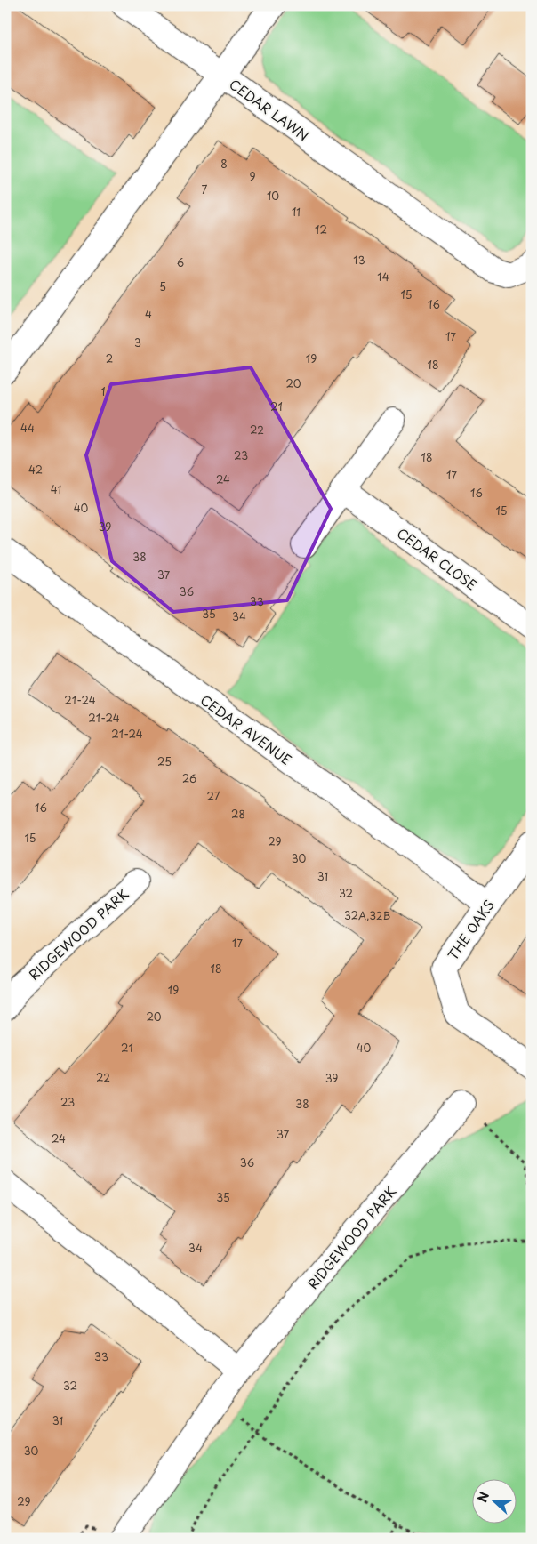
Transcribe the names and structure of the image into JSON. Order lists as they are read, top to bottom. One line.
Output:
{"streets":{"street":["CEDAR LAWN","CEDAR CLOSE","CEDAR AVENUE","THE OAKS","RIDGEWOOD PARK"]},"crossings":[["CEDAR AVENUE","THE OAKS"]],"house_numbers":["8","9","7","10","11","12","13","6","14","5","15","16","4","17","3","2","19","18","20","1","21","44","22","23","18","42","17","24","41","16","40","15","39","38","37","36","33","35","34","21-24","21-24","21-24","25","26","27","16","28","15","29","30","31","32","32A,32B","17","18","19","20","21","40","22","39","23","38","37","24","36","35","34","33","32","31","30","29"],"north":"left"}
